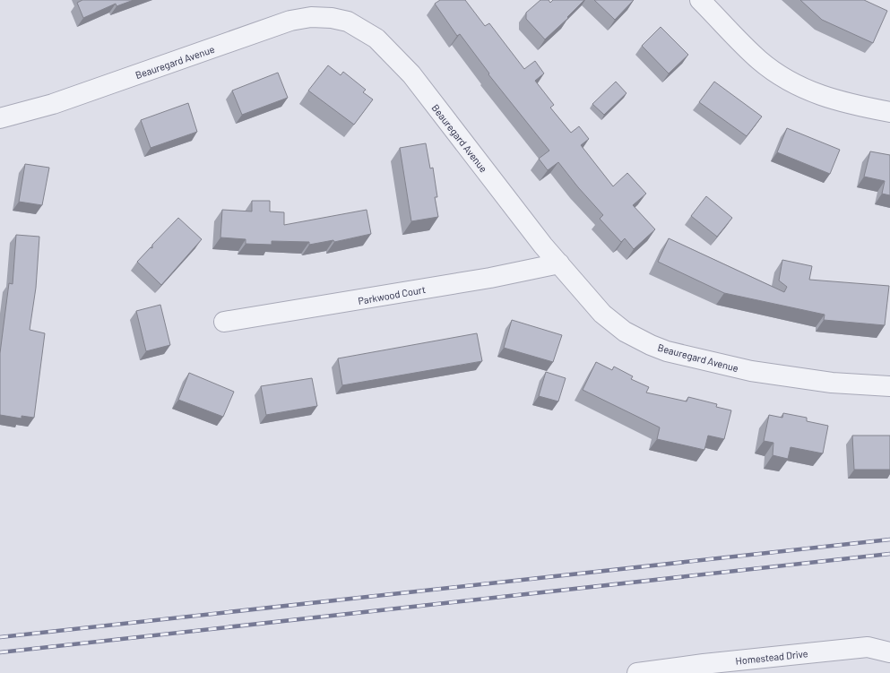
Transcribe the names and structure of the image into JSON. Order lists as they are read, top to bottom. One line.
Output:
{"streets":{"street":["Beauregard Avenue","Parkwood Court","Homestead Drive"]},"crossings":[["Beauregard Avenue","Parkwood Court"]]}
